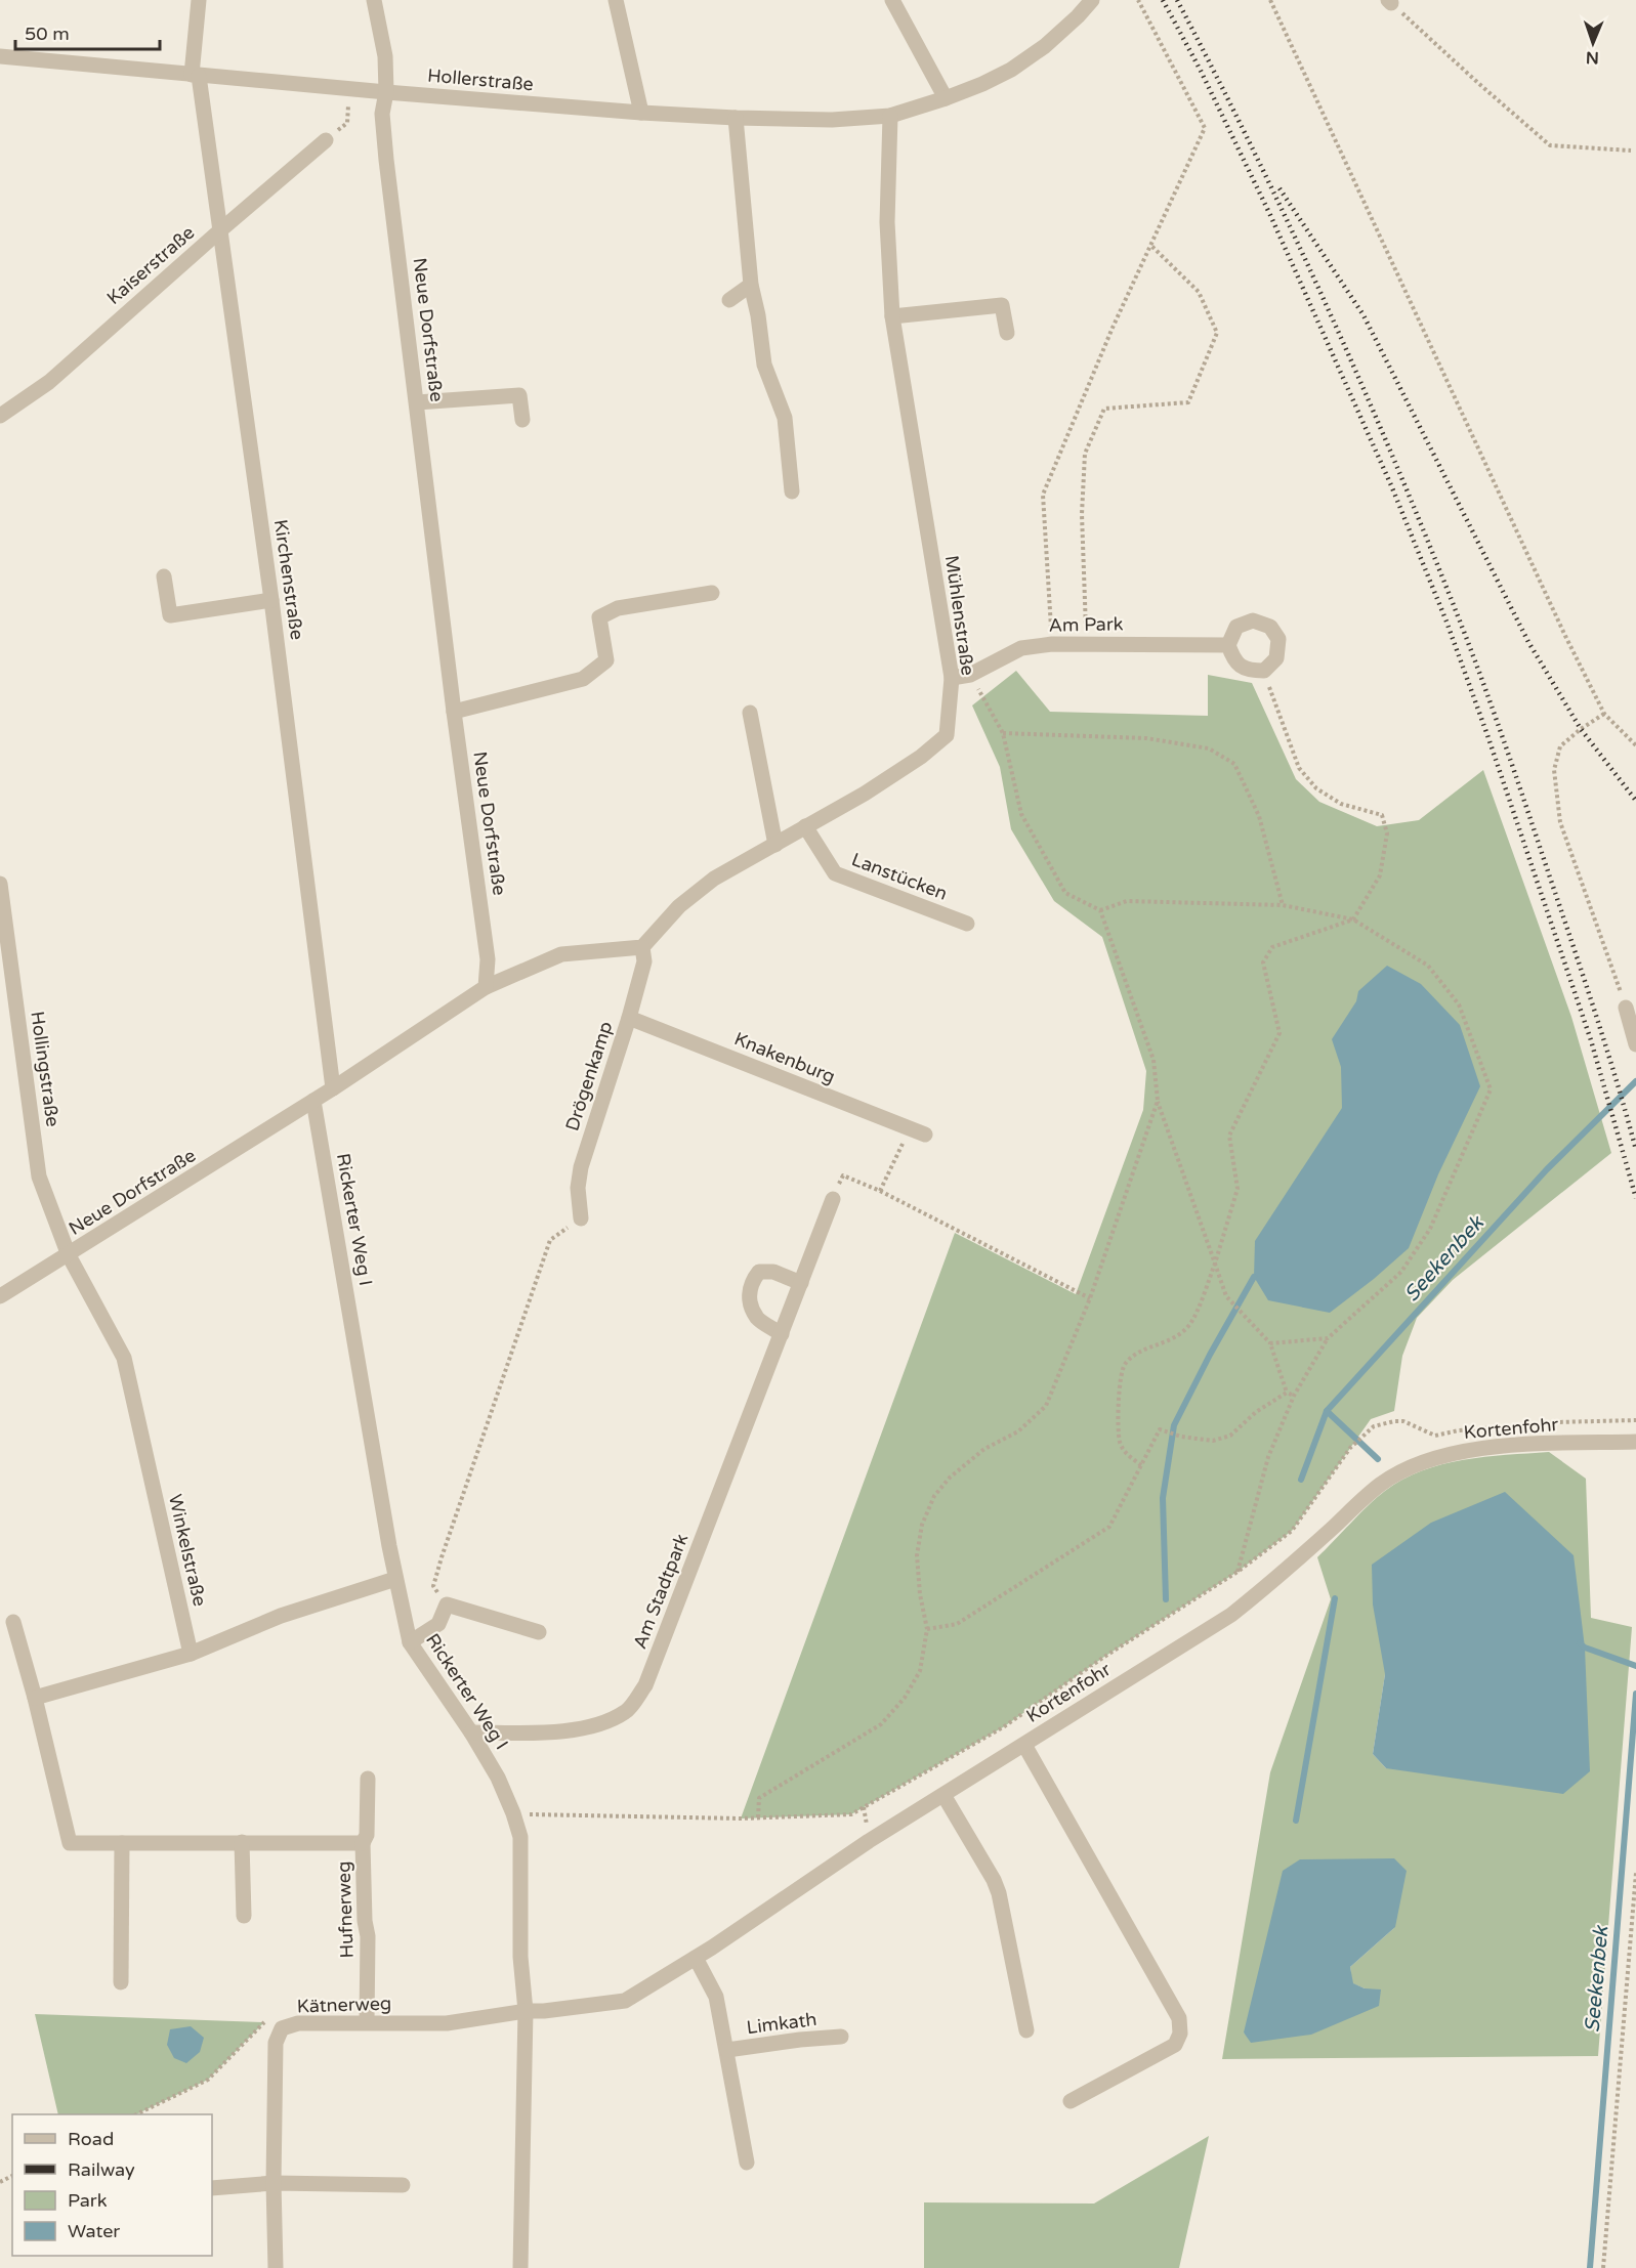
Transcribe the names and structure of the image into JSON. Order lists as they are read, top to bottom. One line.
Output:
{"streets":{"street":["Hollerstraße","Kaiserstraße","Neue Dorfstraße","Kirchenstraße","Mühlenstraße","Am Park","Lanstücken","Knakenburg","Hollingstraße","Drögenkamp","Rickerter Weg I","Kortenfohr","Winkelstraße","Am Stadtpark","Hufnerweg","Kätnerweg","Limkath"]},"crossings":[["Hollerstraße","Neue Dorfstraße"],["Hollerstraße","Kirchenstraße"],["Hollerstraße","Mühlenstraße"],["Kaiserstraße","Kirchenstraße"],["Neue Dorfstraße","Kirchenstraße"],["Neue Dorfstraße","Hollingstraße"],["Neue Dorfstraße","Rickerter Weg I"],["Neue Dorfstraße","Winkelstraße"],["Mühlenstraße","Am Park"],["Mühlenstraße","Lanstücken"],["Mühlenstraße","Drögenkamp"],["Knakenburg","Drögenkamp"],["Hollingstraße","Winkelstraße"],["Rickerter Weg I","Kortenfohr"],["Rickerter Weg I","Am Stadtpark"],["Rickerter Weg I","Kätnerweg"],["Kortenfohr","Kätnerweg"],["Kortenfohr","Limkath"],["Hufnerweg","Kätnerweg"]],"water":["Seekenbek"],"legend":["Road","Railway","Park","Water"],"scale_bar":"50 m","north":"bottom"}
